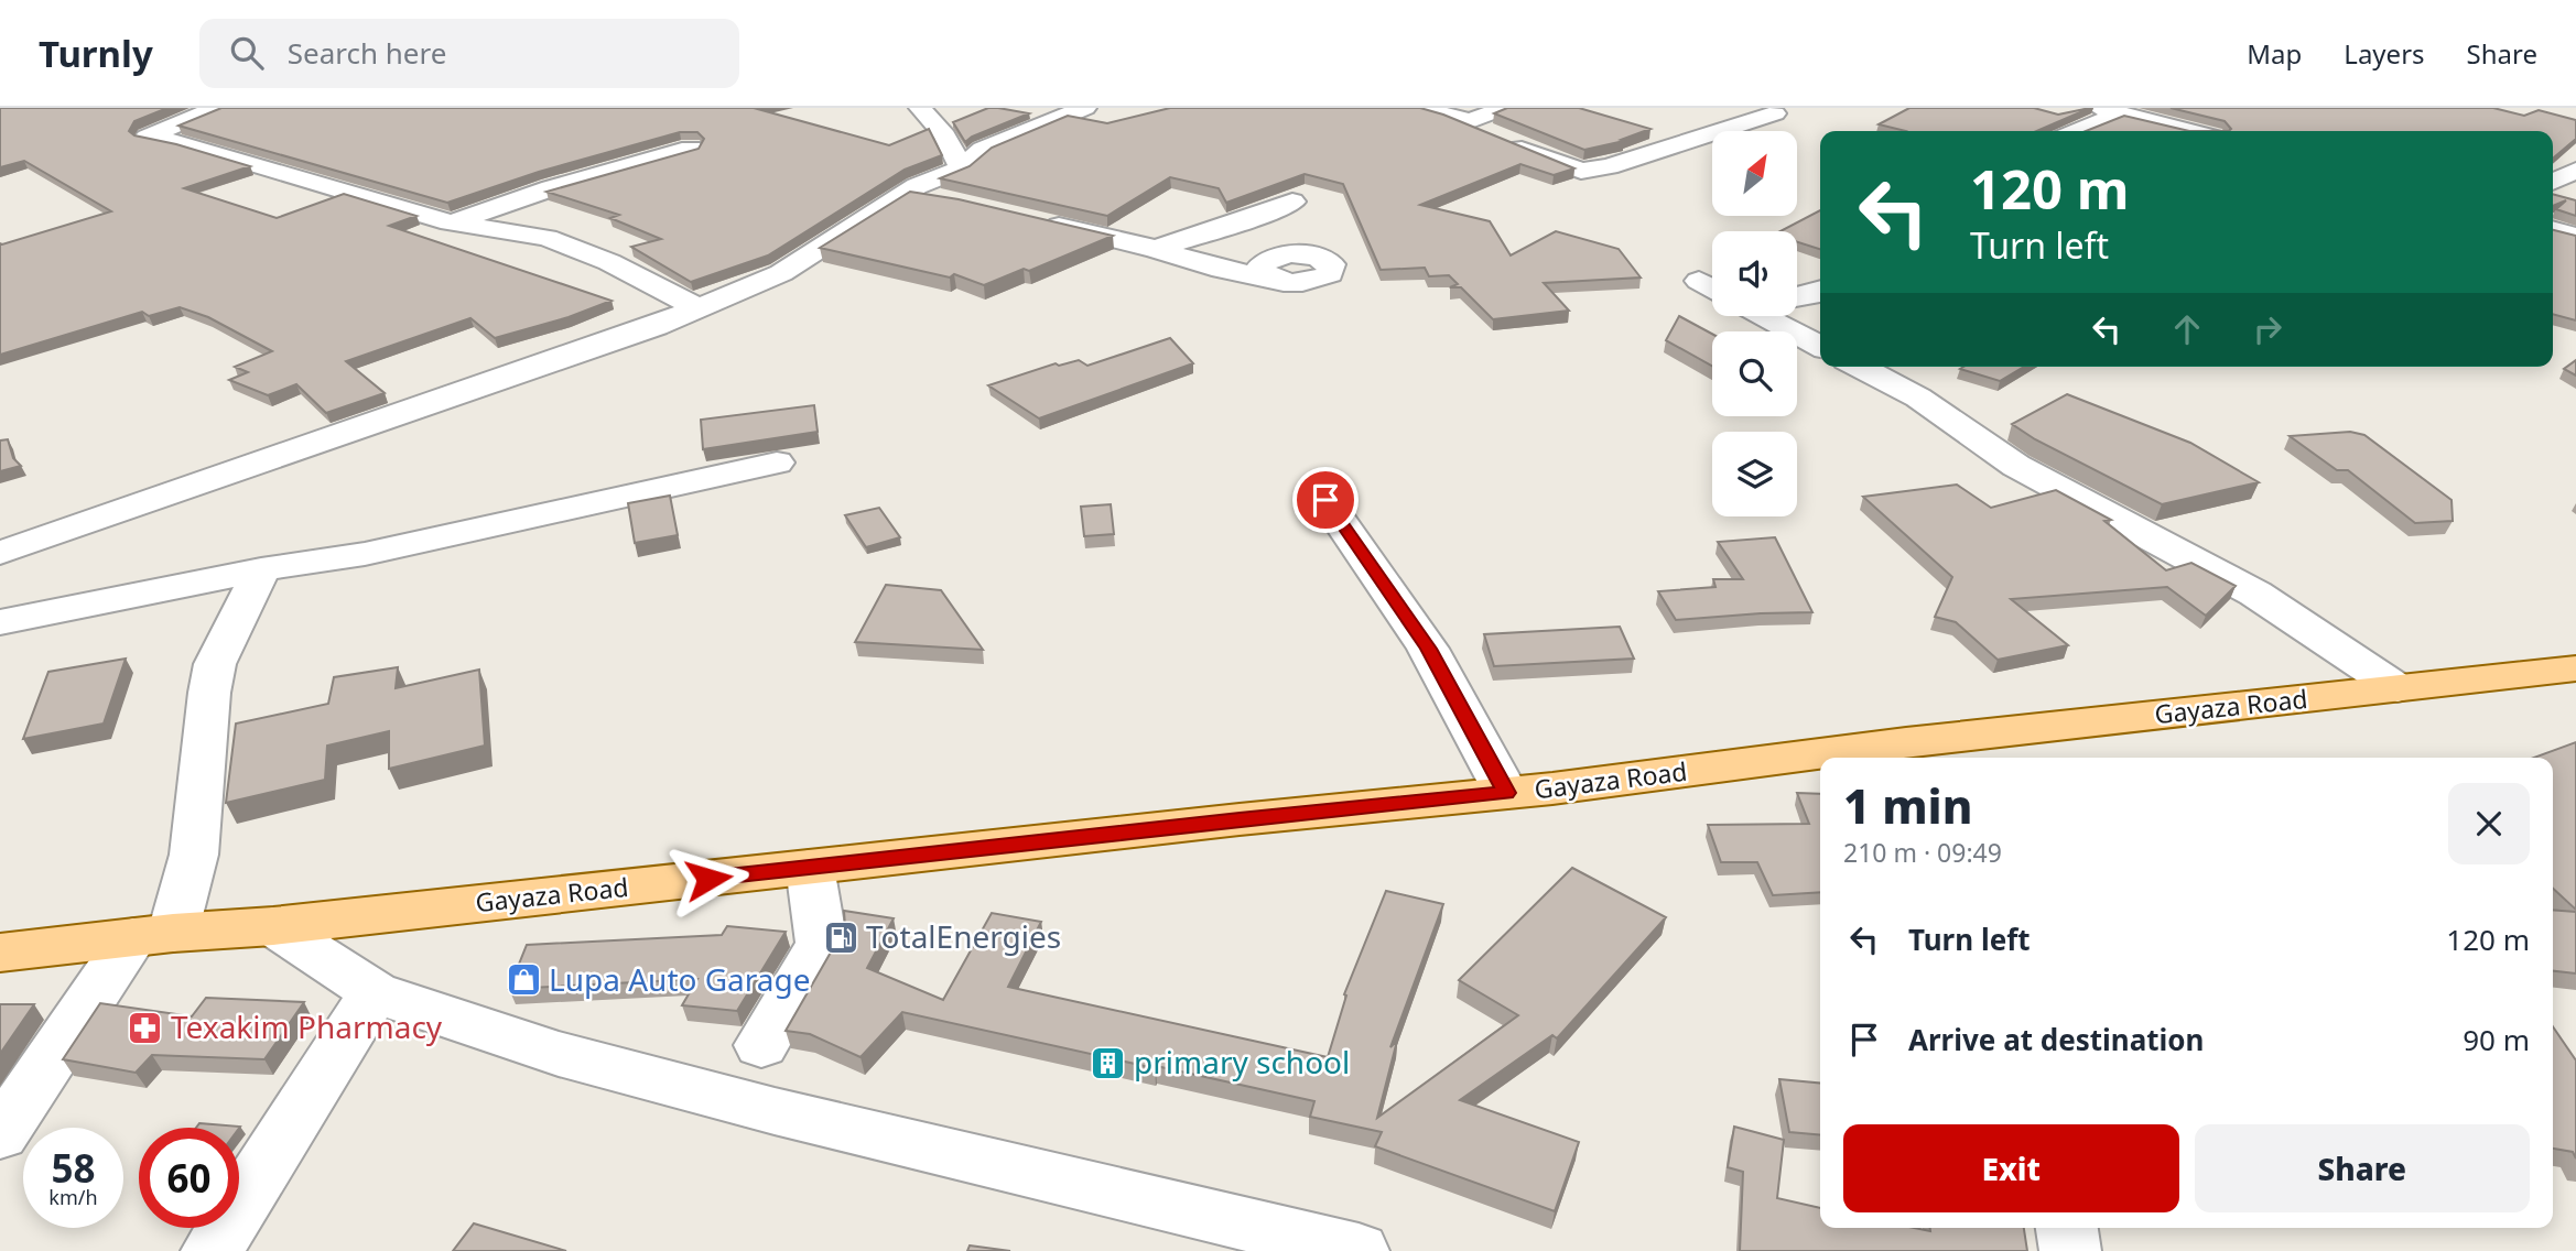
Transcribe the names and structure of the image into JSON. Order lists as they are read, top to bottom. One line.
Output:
{"streets":{"main road":["Gayaza Road"]},"places":{"fuel station":["TotalEnergies"],"shop":["Lupa Auto Garage"],"pharmacy":["Texakim Pharmacy"],"building":["primary school"]},"north":"top right","page":{"header":"Turnly","search":"Search here","nav":["Map","Layers","Share"],"turn":["120 m","Turn left"],"heading":["1 min","210 m · 09:49"],"list":[{"name":"Turn left","value":"120 m"},{"name":"Arrive at destination","value":"90 m"}],"buttons":["Exit","Share"],"speed":"58 km/h","limit":"60"}}
